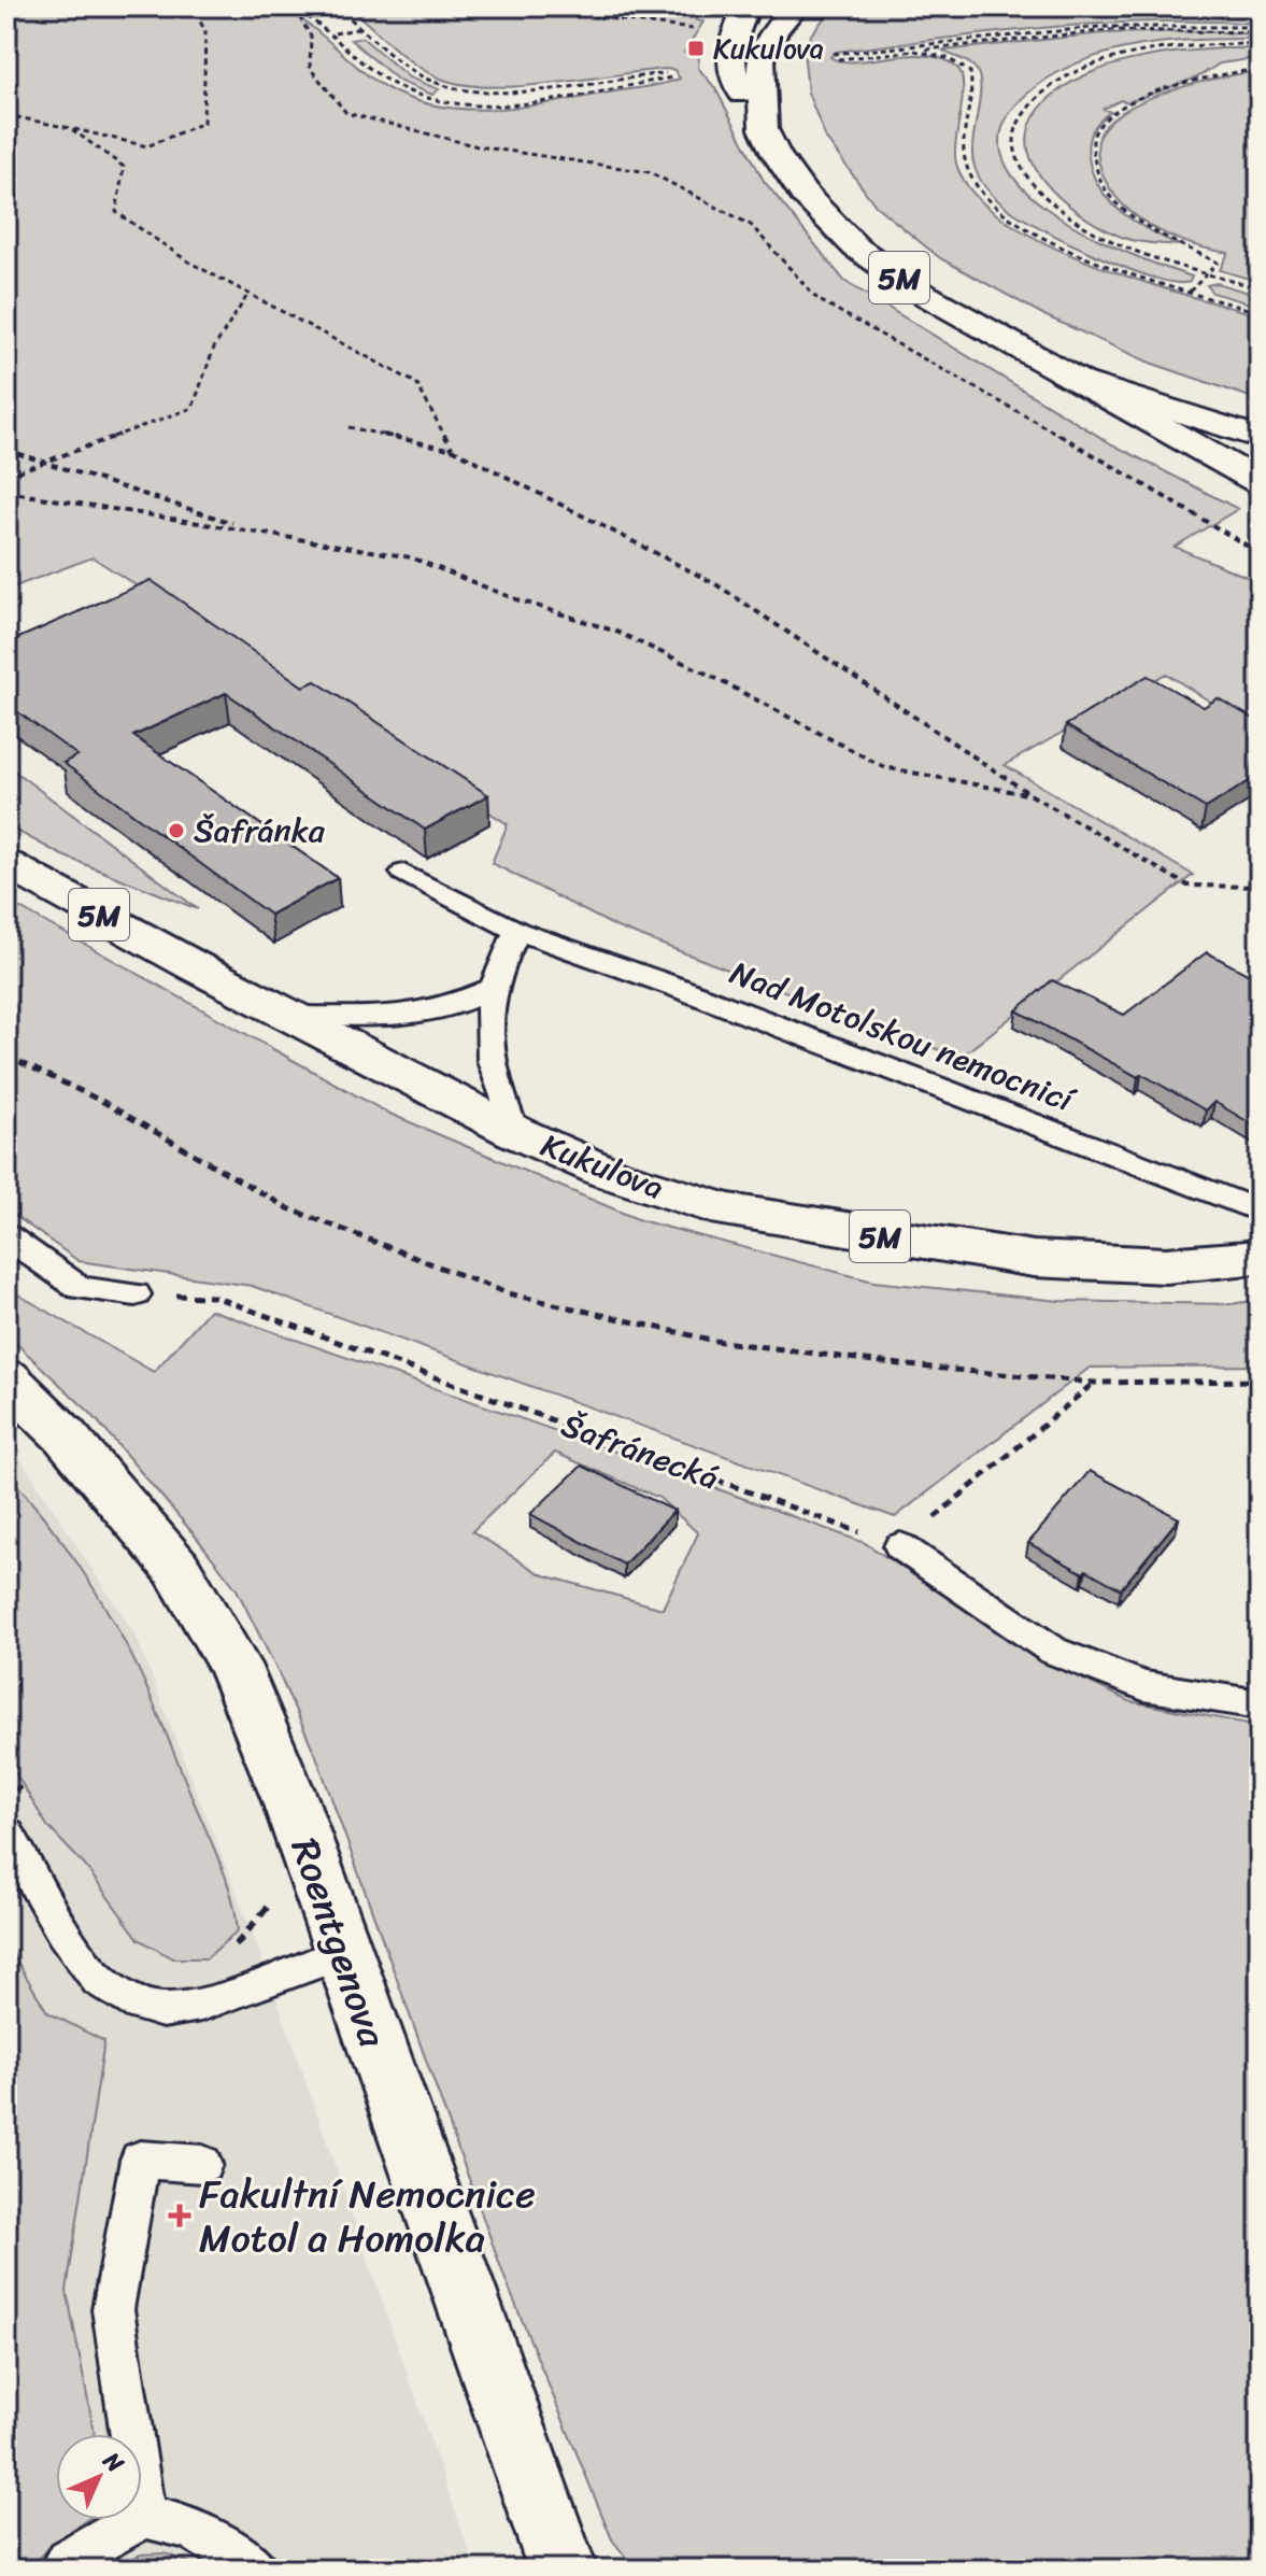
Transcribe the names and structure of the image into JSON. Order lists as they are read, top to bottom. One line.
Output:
{"streets":{"main road":["5M","Kukulova","Roentgenova"],"lane":["Nad Motolskou nemocnicí"],"path":["Šafránecká"]},"places":{"transit":["Kukulova"],"other":["Šafránka"],"health":["Fakultní Nemocnice Motol a Homolka"]},"north":"top right"}
